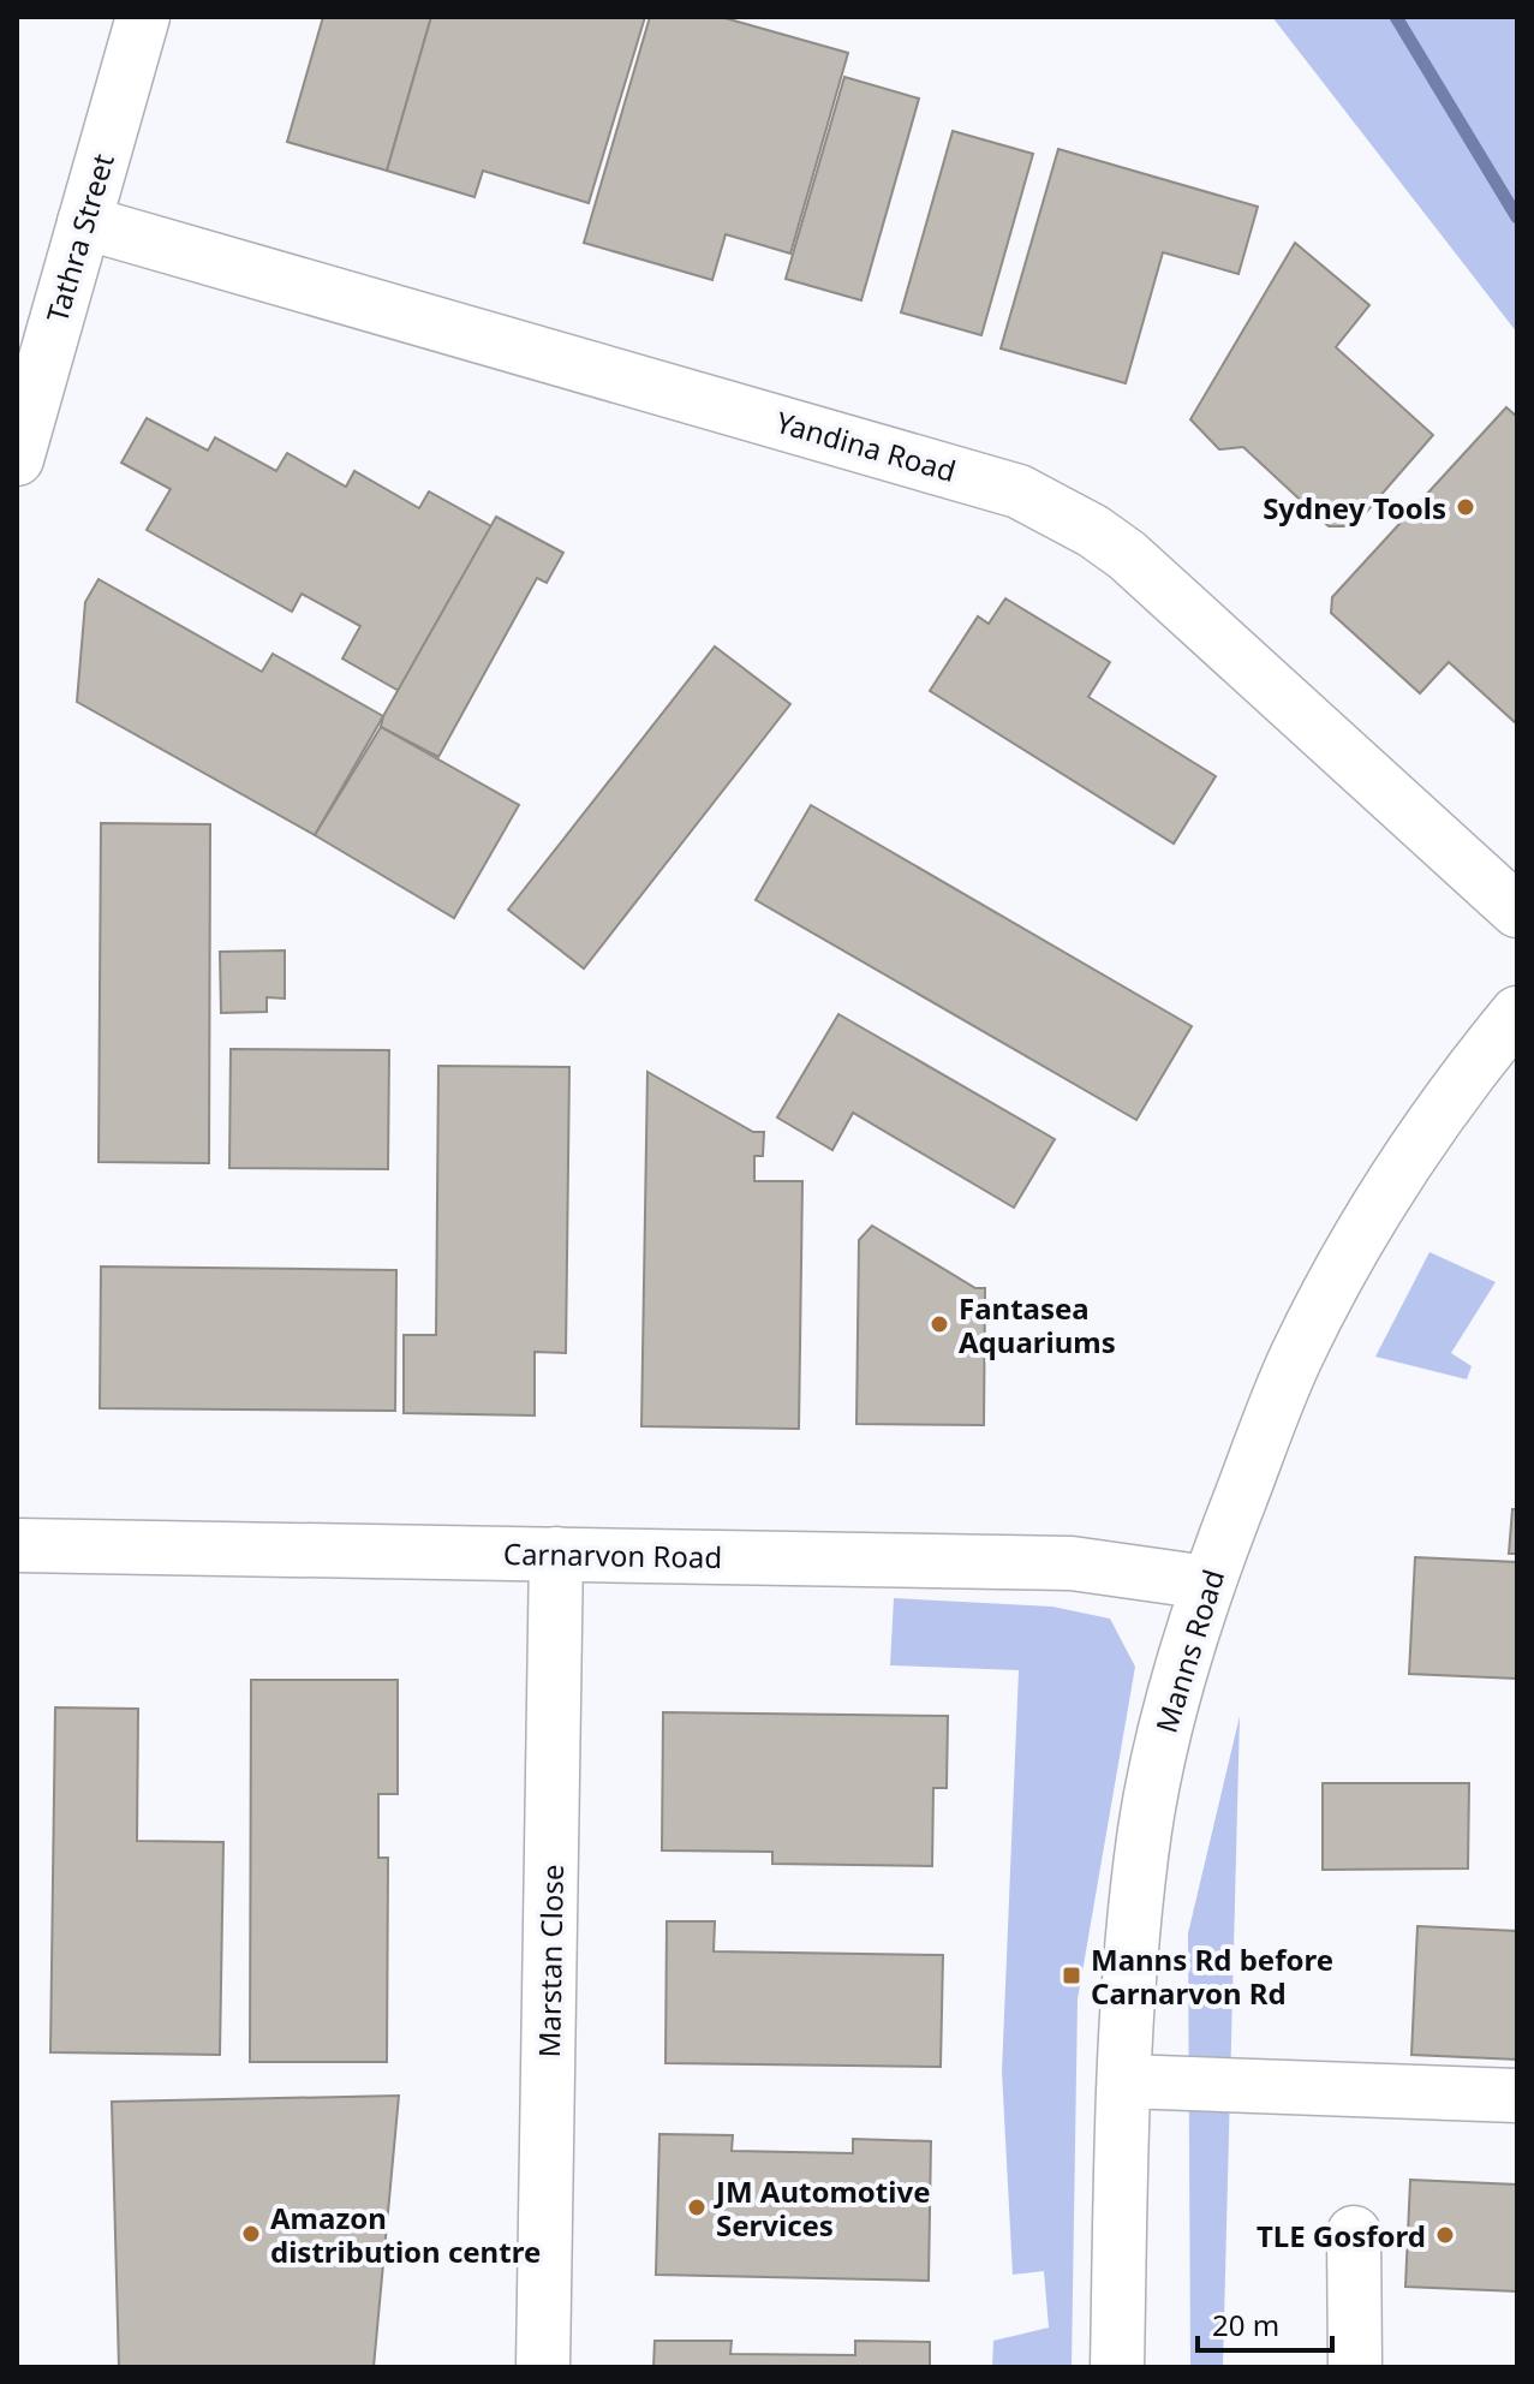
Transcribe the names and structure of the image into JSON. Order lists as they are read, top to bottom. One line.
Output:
{"streets":{"street":["Tathra Street","Yandina Road","Carnarvon Road","Manns Road","Marstan Close"]},"crossings":[["Tathra Street","Yandina Road"],["Carnarvon Road","Manns Road"],["Carnarvon Road","Marstan Close"]],"places":{"other":["Sydney Tools","Fantasea Aquariums","JM Automotive Services","Amazon distribution centre","TLE Gosford"],"transit":["Manns Rd before Carnarvon Rd"]},"scale_bar":"20 m"}
